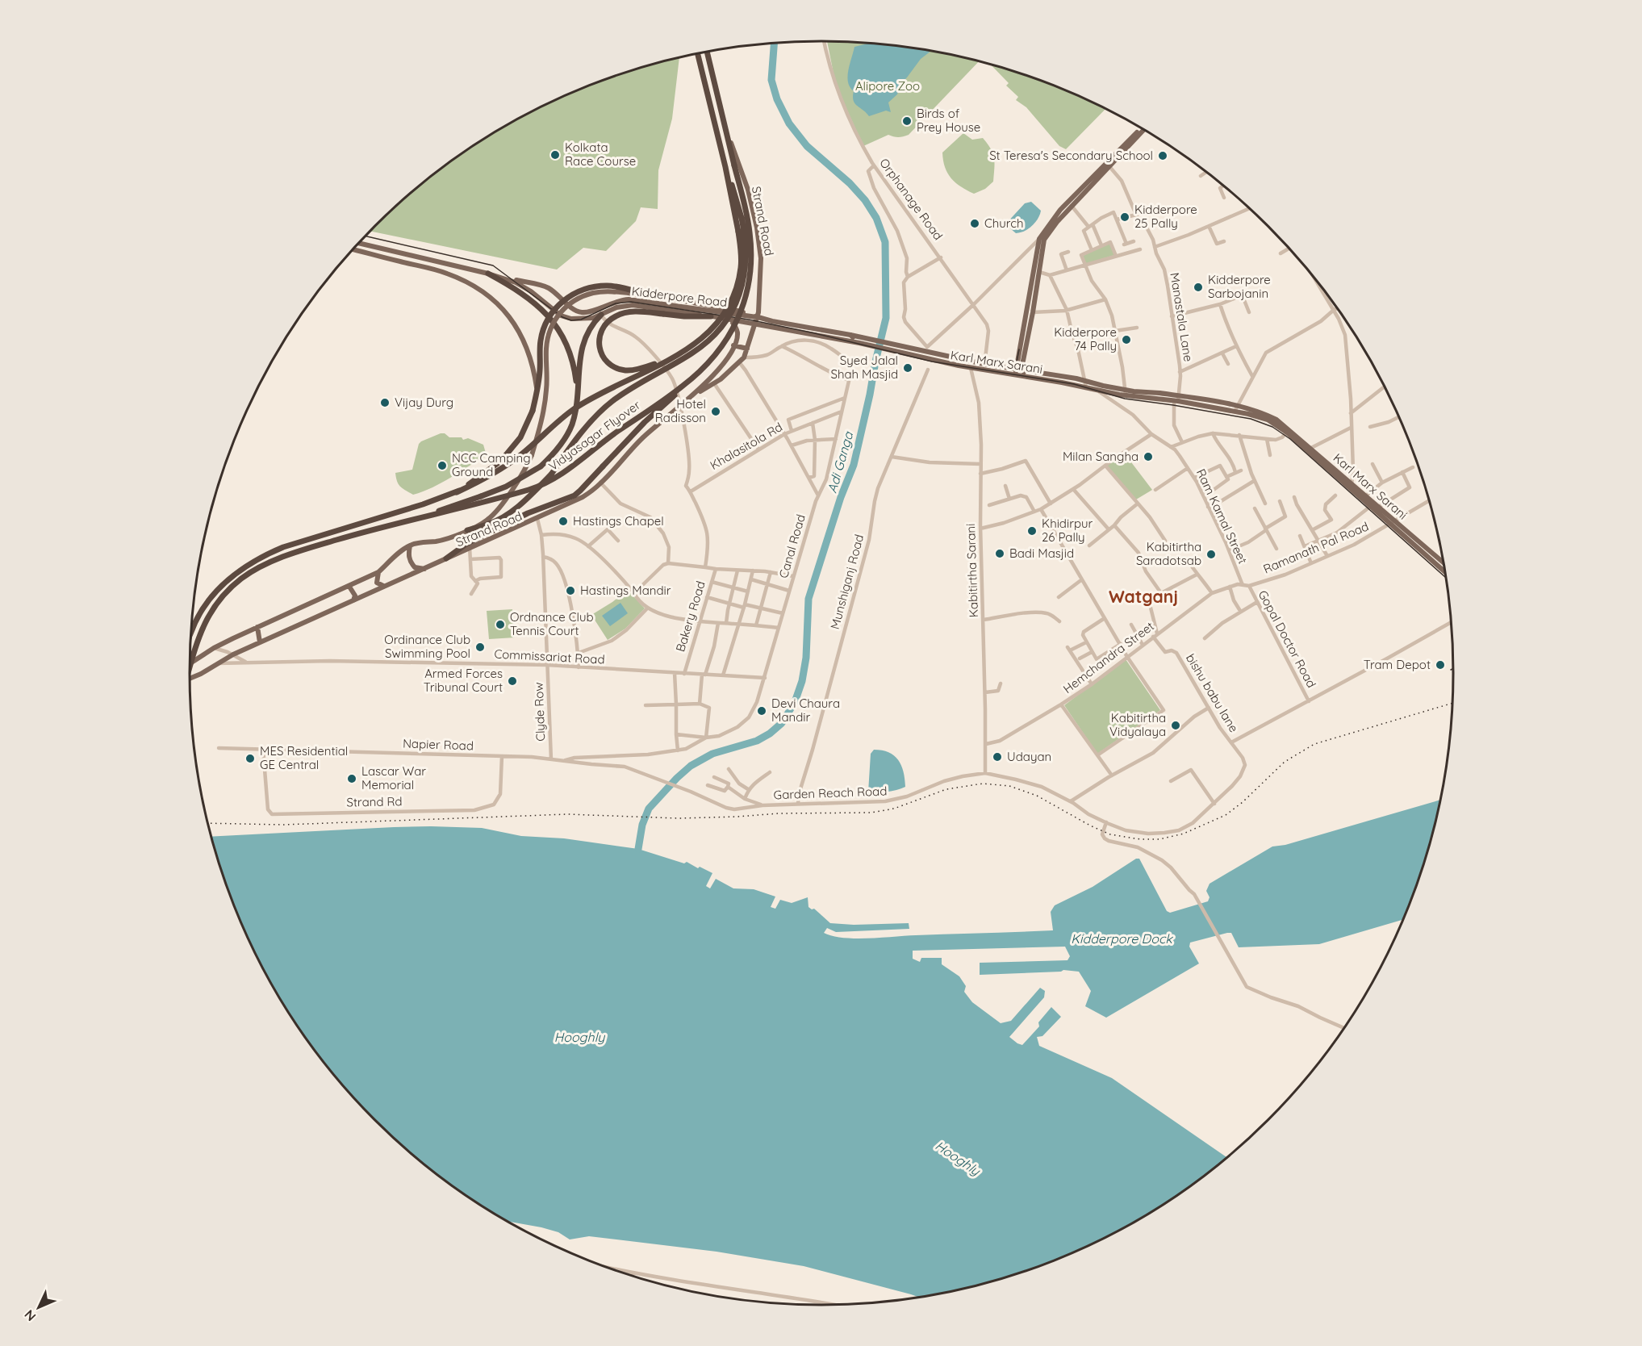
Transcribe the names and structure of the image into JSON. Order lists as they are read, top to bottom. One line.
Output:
{"streets":{"highway":["Vidyasagar Flyover"],"main road":["Strand Road","Kidderpore Road","Karl Marx Sarani"],"street":["Orphanage Road","Manastala Lane","Khalasitola Rd","Ram Kamal Street","Canal Road","Ramanath Pal Road","Kabitirtha Sarani","Munshiganj Road","Bakery Road","Gopal Doctor Road","Commissariat Road","Hemchandra Street","bishu babu lane","Clyde Row","Napier Road","Garden Reach Road","Strand Rd"]},"crossings":[["Orphanage Road","Karl Marx Sarani"],["Strand Road","Kidderpore Road"],["Strand Road","Karl Marx Sarani"],["Strand Road","Vidyasagar Flyover"],["Strand Road","Canal Road"],["Strand Road","Bakery Road"],["Strand Road","Commissariat Road"],["Strand Road","Clyde Row"],["Kidderpore Road","Karl Marx Sarani"],["Kidderpore Road","Bakery Road"],["Manastala Lane","Karl Marx Sarani"],["Karl Marx Sarani","Ram Kamal Street"],["Karl Marx Sarani","Ramanath Pal Road"],["Karl Marx Sarani","Kabitirtha Sarani"],["Khalasitola Rd","Canal Road"],["Khalasitola Rd","Bakery Road"],["Ram Kamal Street","Ramanath Pal Road"],["Ram Kamal Street","Hemchandra Street"],["Canal Road","Commissariat Road"],["Canal Road","Napier Road"],["Ramanath Pal Road","Gopal Doctor Road"],["Ramanath Pal Road","Hemchandra Street"],["Kabitirtha Sarani","Hemchandra Street"],["Kabitirtha Sarani","Garden Reach Road"],["Munshiganj Road","Garden Reach Road"],["Bakery Road","Commissariat Road"],["Commissariat Road","Clyde Row"],["Hemchandra Street","bishu babu lane"],["bishu babu lane","Garden Reach Road"],["Clyde Row","Napier Road"],["Napier Road","Garden Reach Road"],["Napier Road","Strand Rd"]],"districts":["Watganj"],"water":["Adi Ganga","Kidderpore Dock","Hooghly"],"parks":["Alipore Zoo"],"places":["Birds of Prey House","Kolkata Race Course","St Teresa's Secondary School","Kidderpore 25 Pally","Church","Kidderpore Sarbojanin","Kidderpore 74 Pally","Syed Jalal Shah Masjid","Vijay Durg","Hotel Radisson","Milan Sangha","NCC Camping Ground","Hastings Chapel","Khidirpur 26 Pally","Badi Masjid","Kabitirtha Saradotsab","Hastings Mandir","Ordnance Club Tennis Court","Ordinance Club Swimming Pool","Tram Depot","Armed Forces Tribunal Court","Devi Chaura Mandir","Kabitirtha Vidyalaya","Udayan","MES Residential GE Central","Lascar War Memorial"],"north":"bottom left"}
